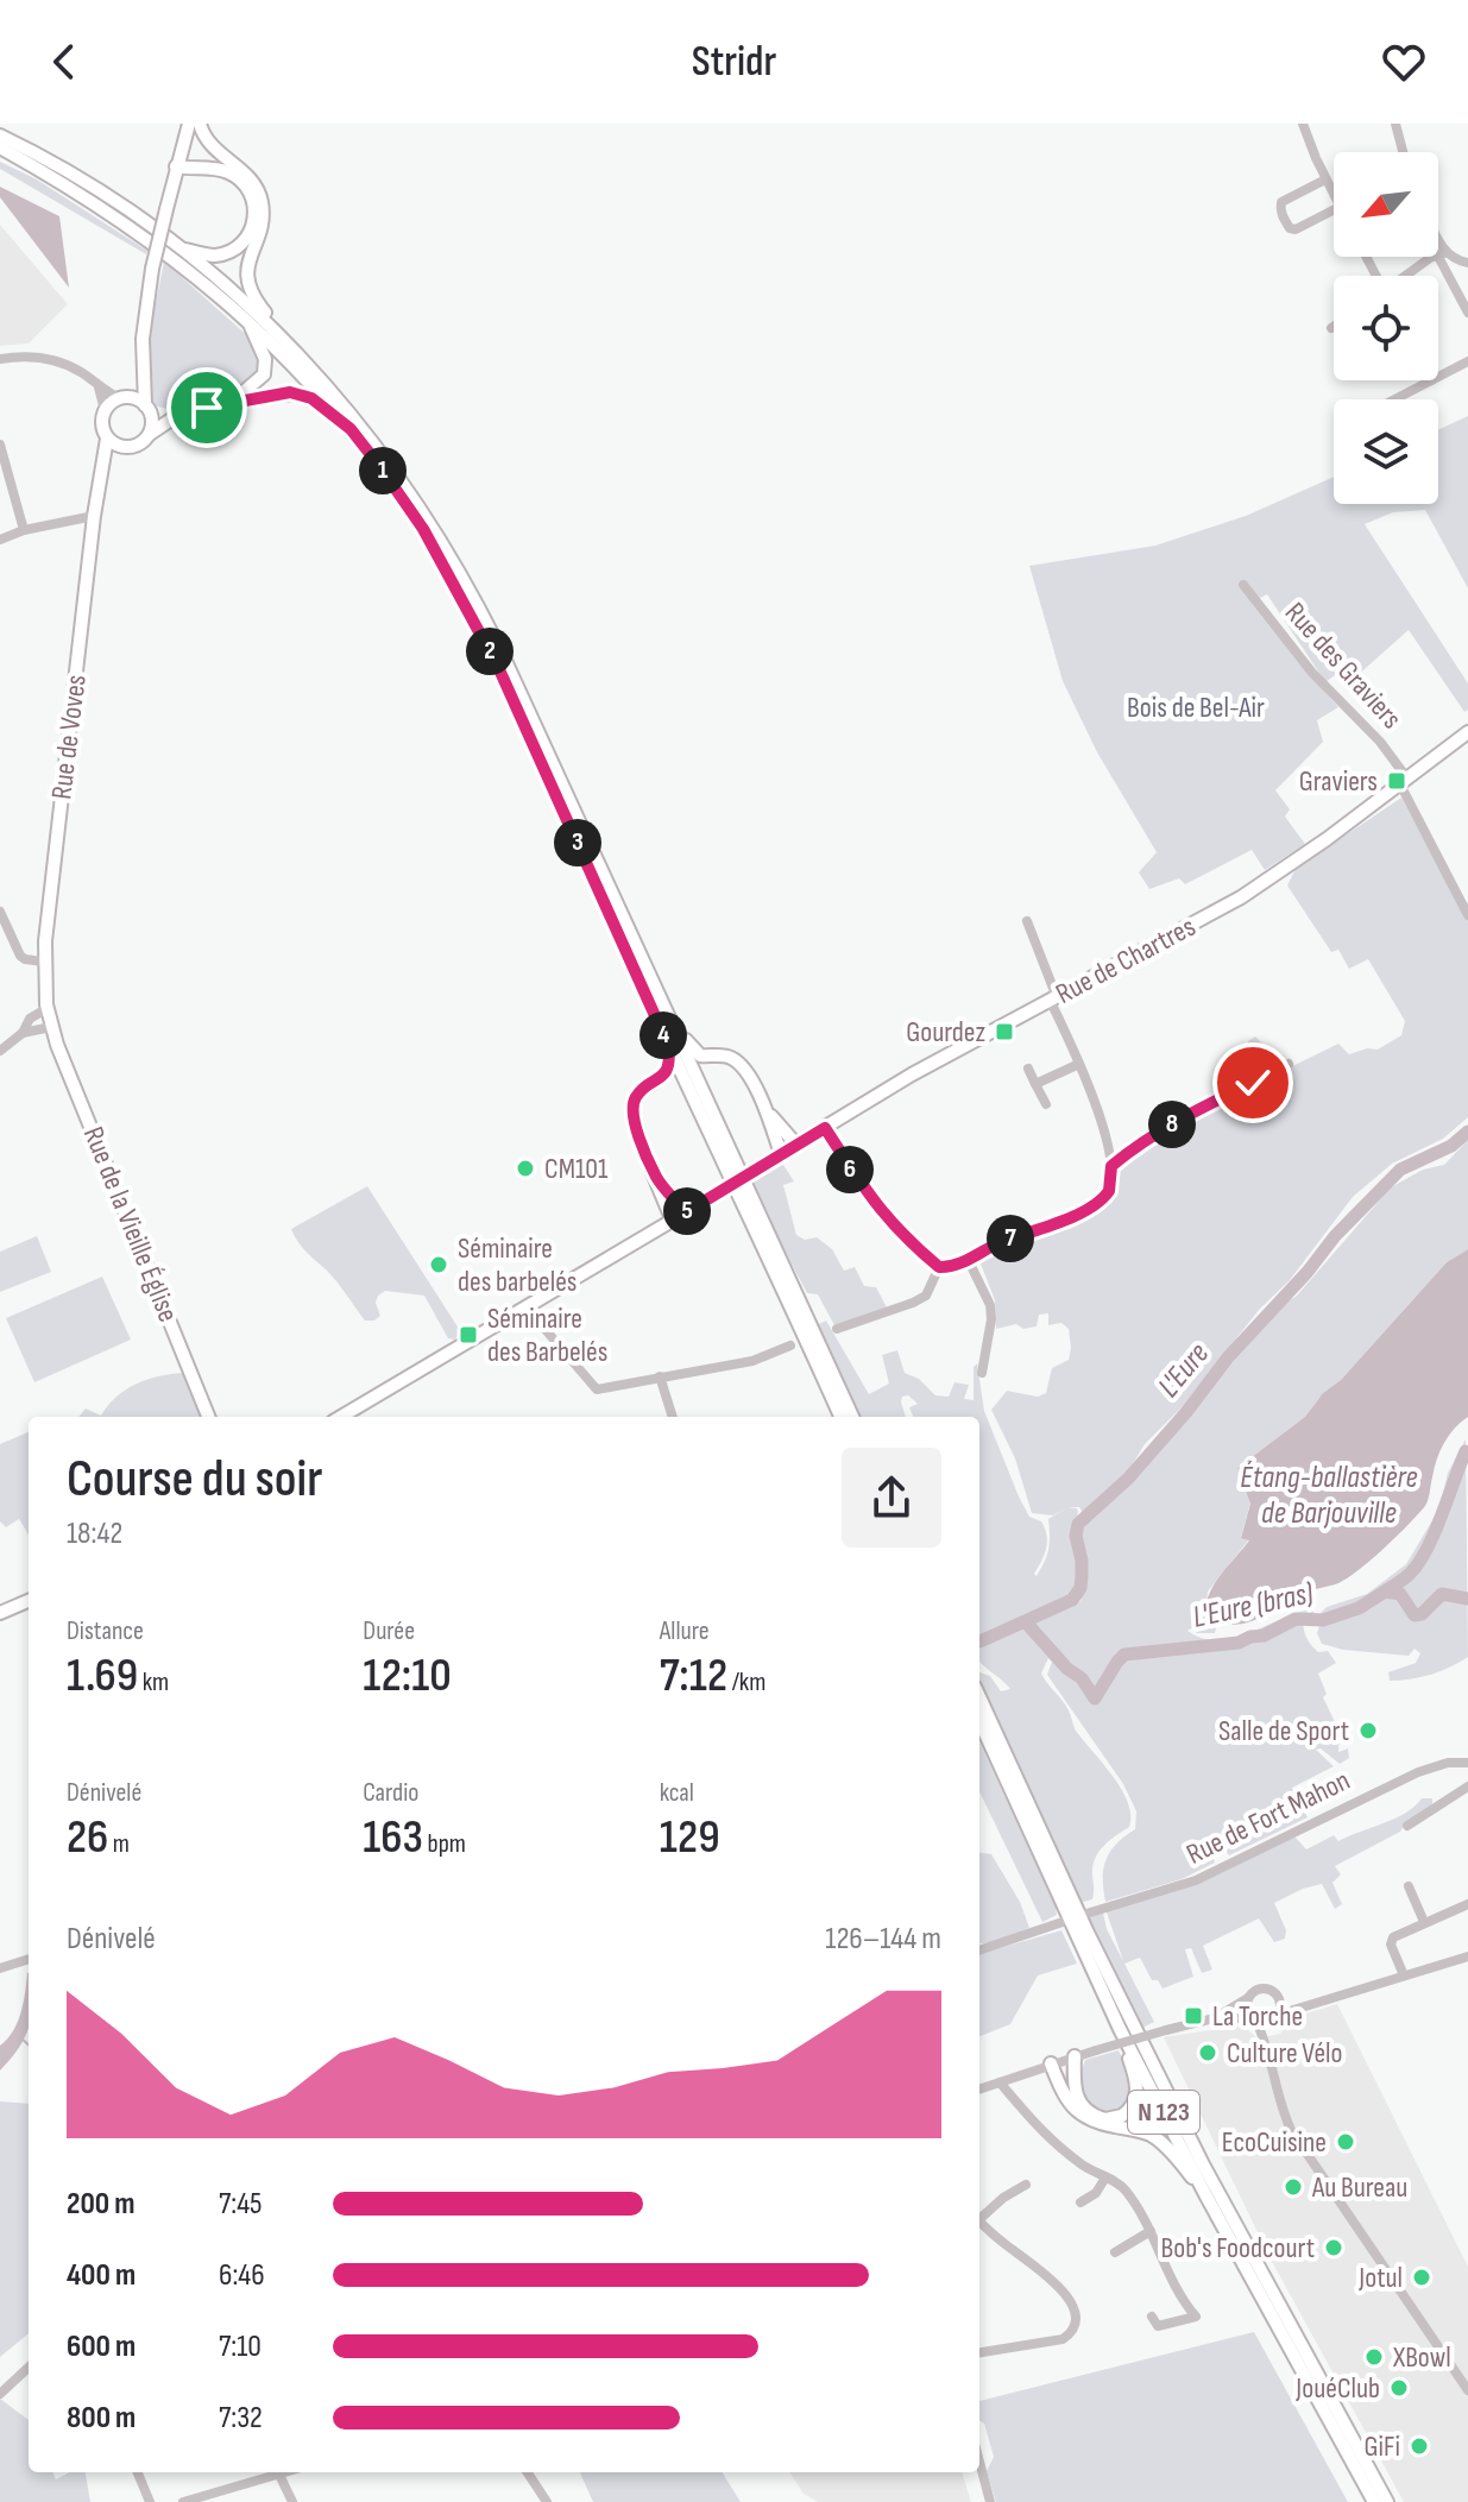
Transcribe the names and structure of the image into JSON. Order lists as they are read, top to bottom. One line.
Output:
{"streets":{"main road":["Rue de Voves","Rue de Chartres","Rue de la Vieille Église","N 123"],"street":["Rue des Graviers","Rue de Fort Mahon"]},"crossings":[["Rue des Graviers","Rue de Chartres"],["Rue de Voves","Rue de la Vieille Église"]],"water":["L'Eure","Étang-ballastière de Barjouville","L'Eure (bras)"],"parks":["Bois de Bel-Air"],"places":{"transit":["Graviers","Gourdez","Séminaire des Barbelés","La Torche"],"other":["CM101","Séminaire des barbelés","Salle de Sport","Culture Vélo","EcoCuisine","Au Bureau","Bob's Foodcourt","Jotul","XBowl","JouéClub","GiFi"]},"north":"bottom left","page":{"header":"Stridr","pins":["1","2","3","4","8","6","5","7"],"heading":["Course du soir","18:42"],"stats":[["Distance","1.69 km"],["Durée","12:10"],["Allure","7:12 /km"],["Dénivelé","26 m"],["Cardio","163 bpm"],["kcal","129"]],"chart":["Dénivelé","126–144 m"],"list":[{"name":"200 m","note":"7:45"},{"name":"400 m","note":"6:46"},{"name":"600 m","note":"7:10"},{"name":"800 m","note":"7:32"}]}}
